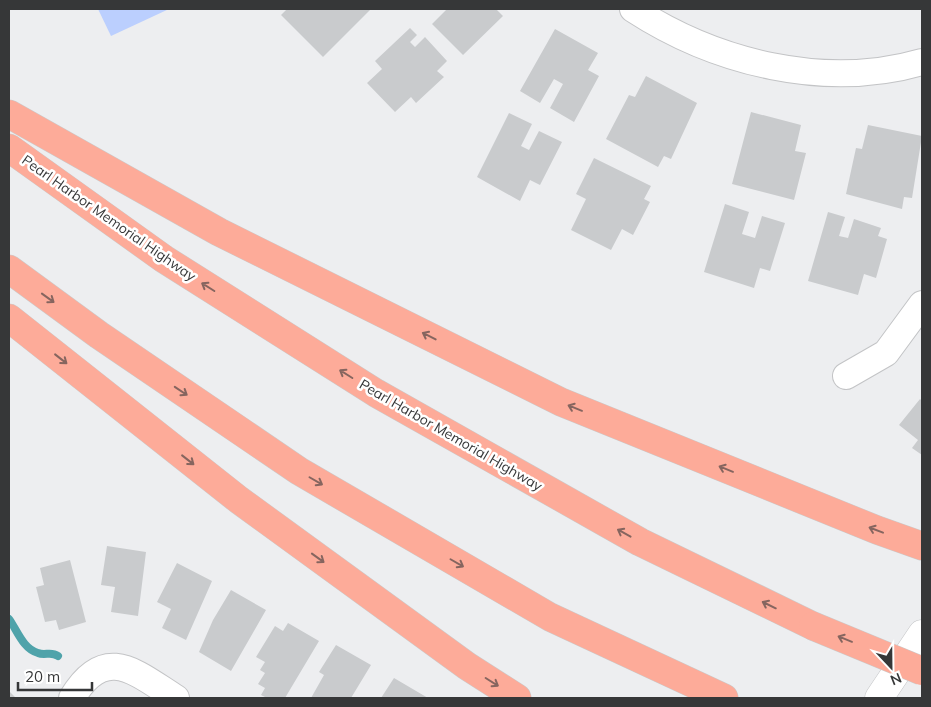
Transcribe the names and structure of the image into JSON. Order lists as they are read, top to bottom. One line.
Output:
{"streets":{"highway":["Pearl Harbor Memorial Highway"]},"scale_bar":"20 m","north":"bottom"}
